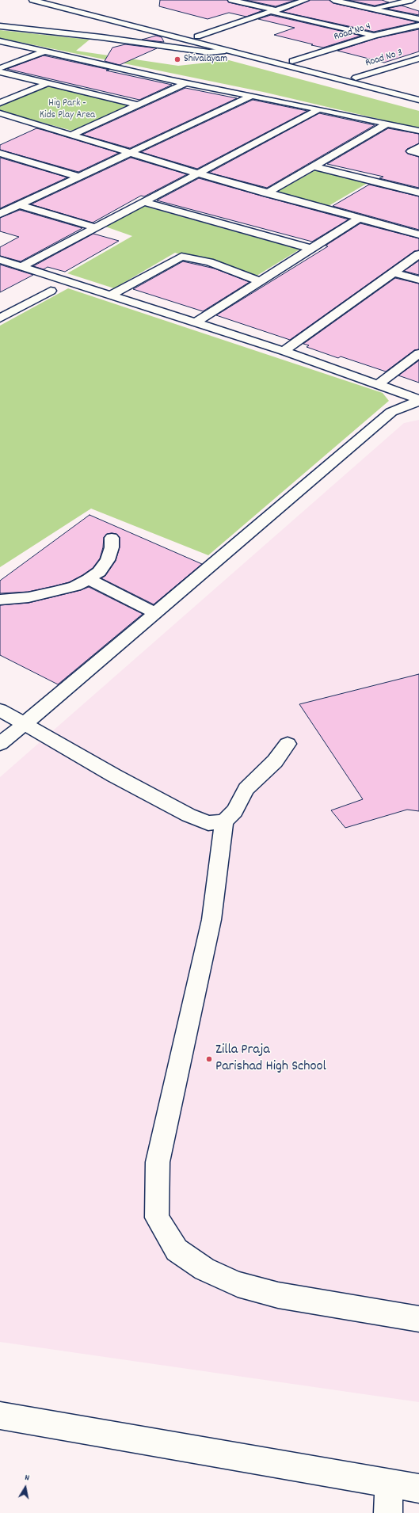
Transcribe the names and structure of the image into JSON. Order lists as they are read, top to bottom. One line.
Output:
{"streets":{"main road":["Road No 4","Road No 3"]},"parks":["Hig Park - Kids Play Area"],"places":["Shivalayam","Zilla Praja Parishad High School"],"north":"top"}
